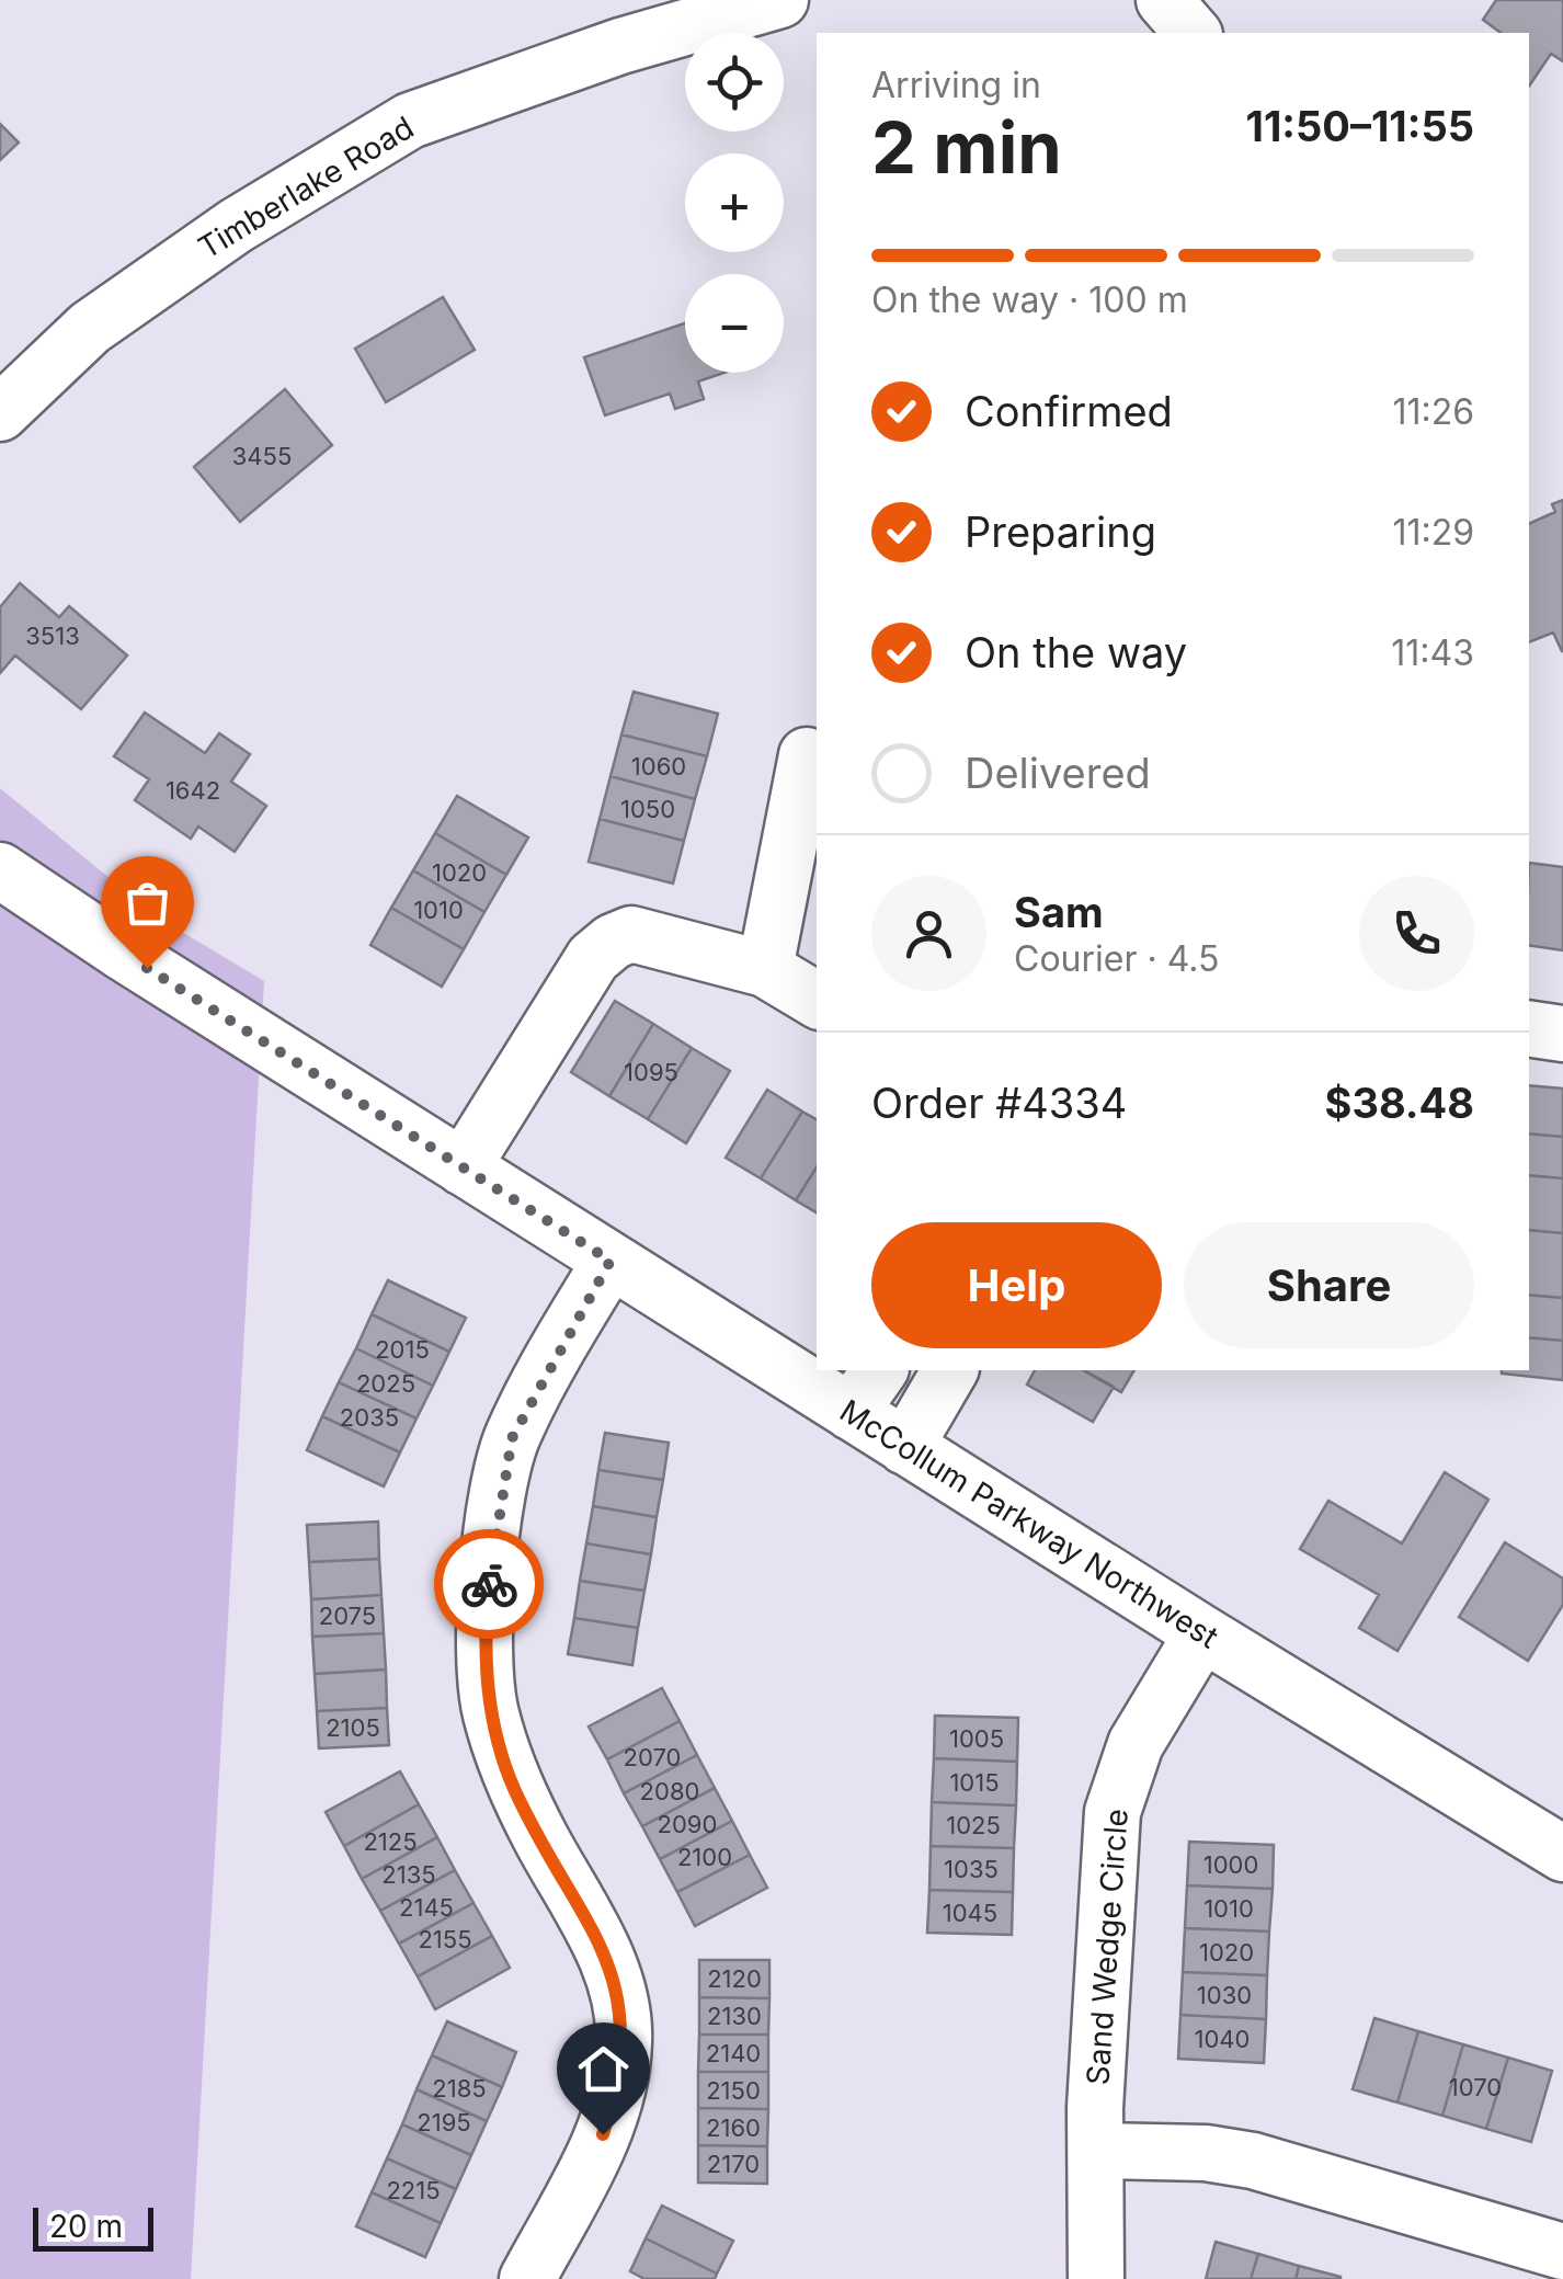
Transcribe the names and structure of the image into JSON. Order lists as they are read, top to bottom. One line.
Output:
{"streets":{"street":["Timberlake Road","McCollum Parkway Northwest","Sand Wedge Circle"]},"crossings":[["McCollum Parkway Northwest","Sand Wedge Circle"]],"house_numbers":["3455","3513","1060","1642","1050","1020","1010","1095","2015","2025","2035","2075","2105","1005","2070","1015","2080","2090","1025","2125","2100","1000","1035","2135","2145","1010","1045","2155","1020","2120","1030","2130","1040","2140","1070","2185","2150","2195","2160","2170","2215"],"scale_bar":"20 m","page":{"map_buttons":["+","−"],"heading":["2 min","Arriving in","11:50–11:55"],"panel":["Sam","Courier · 4.5","Order #4334","$38.48"],"bar":"On the way · 100 m","list":[["Confirmed","11:26"],["Preparing","11:29"],["On the way","11:43"],"Delivered"],"buttons":["Help","Share"],"scale":"20 m"}}
